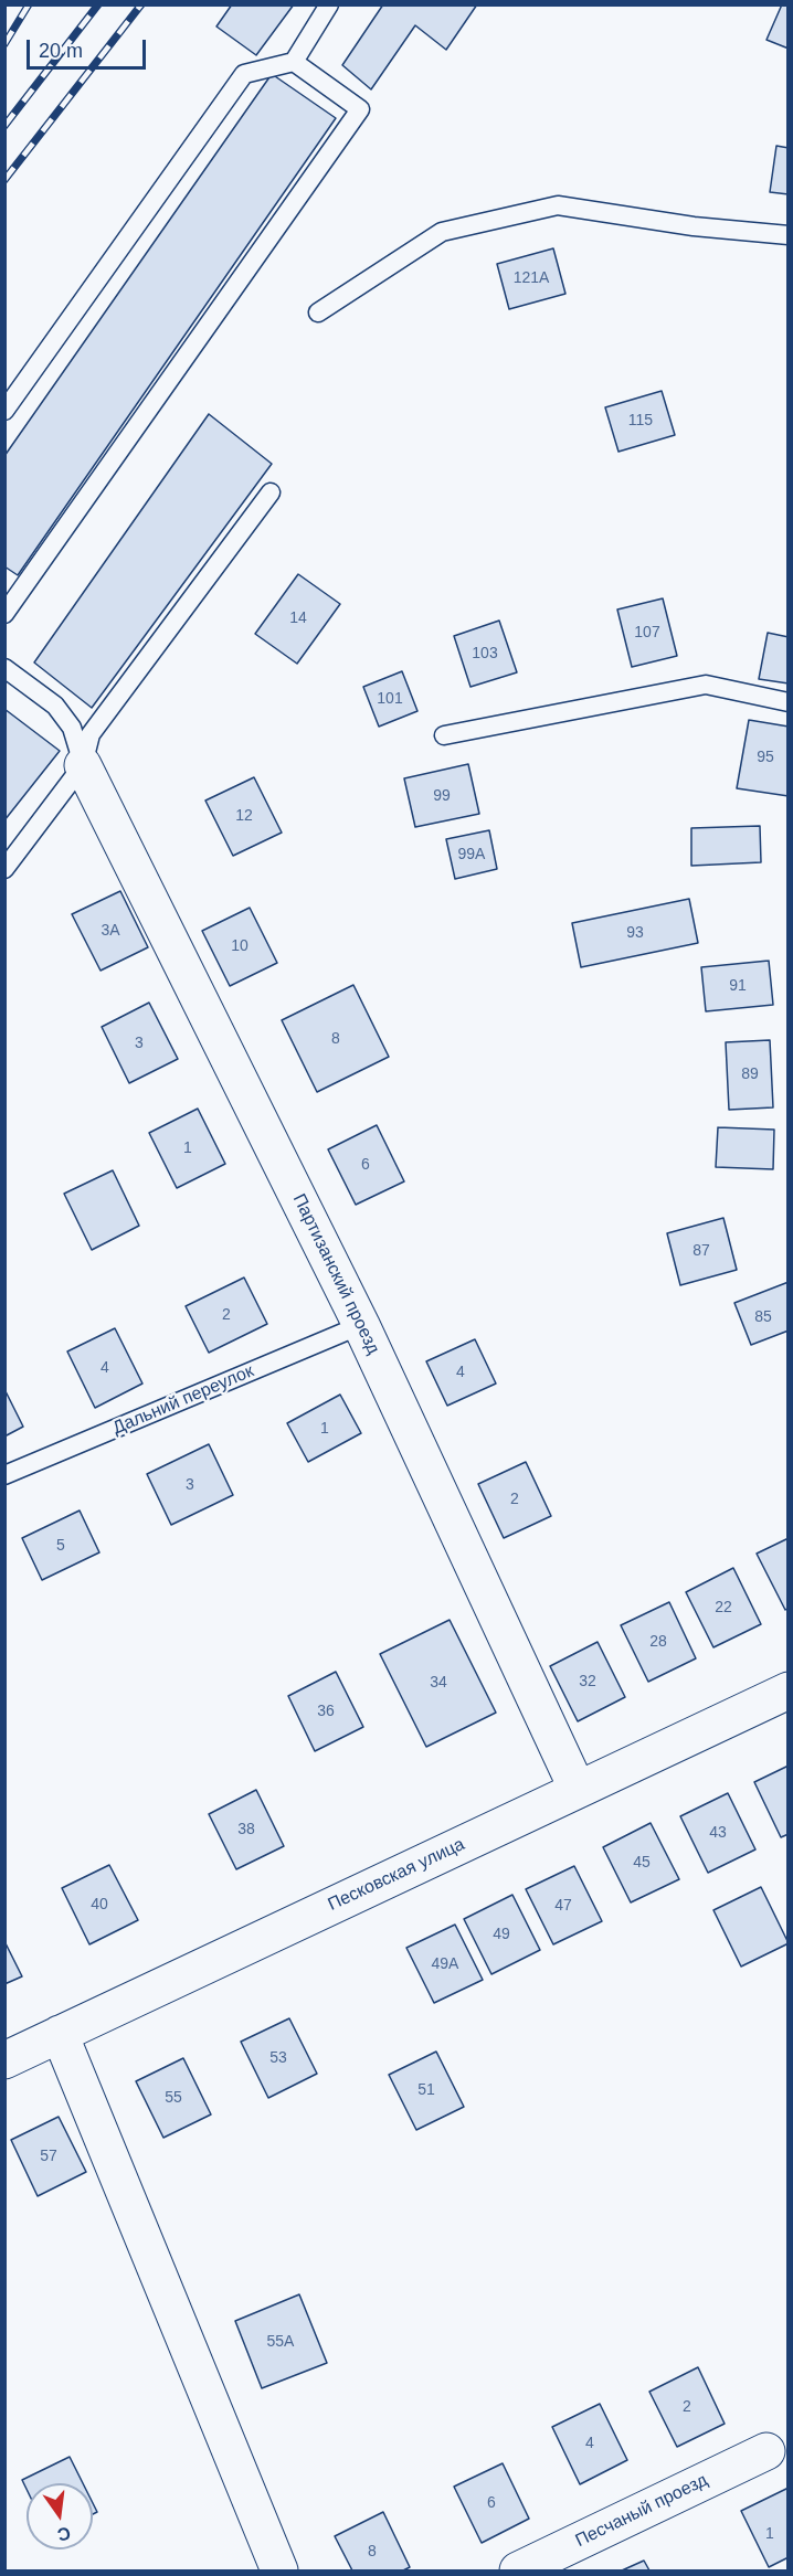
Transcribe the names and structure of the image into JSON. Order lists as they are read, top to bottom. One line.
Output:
{"streets":{"street":["Партизанский проезд","Песковская улица","Песчаный проезд"],"lane":["Дальний переулок"]},"crossings":[["Партизанский проезд","Дальний переулок"],["Партизанский проезд","Песковская улица"]],"house_numbers":["121А","115","14","107","103","101","95","99","12","99А","3А","93","10","91","8","3","89","1","6","87","2","85","4","4","1","3","2","5","22","28","32","34","36","38","43","45","40","47","49","49А","53","51","55","57","55А","2","4","6","1","8"],"scale_bar":"20 m","north":"bottom"}
